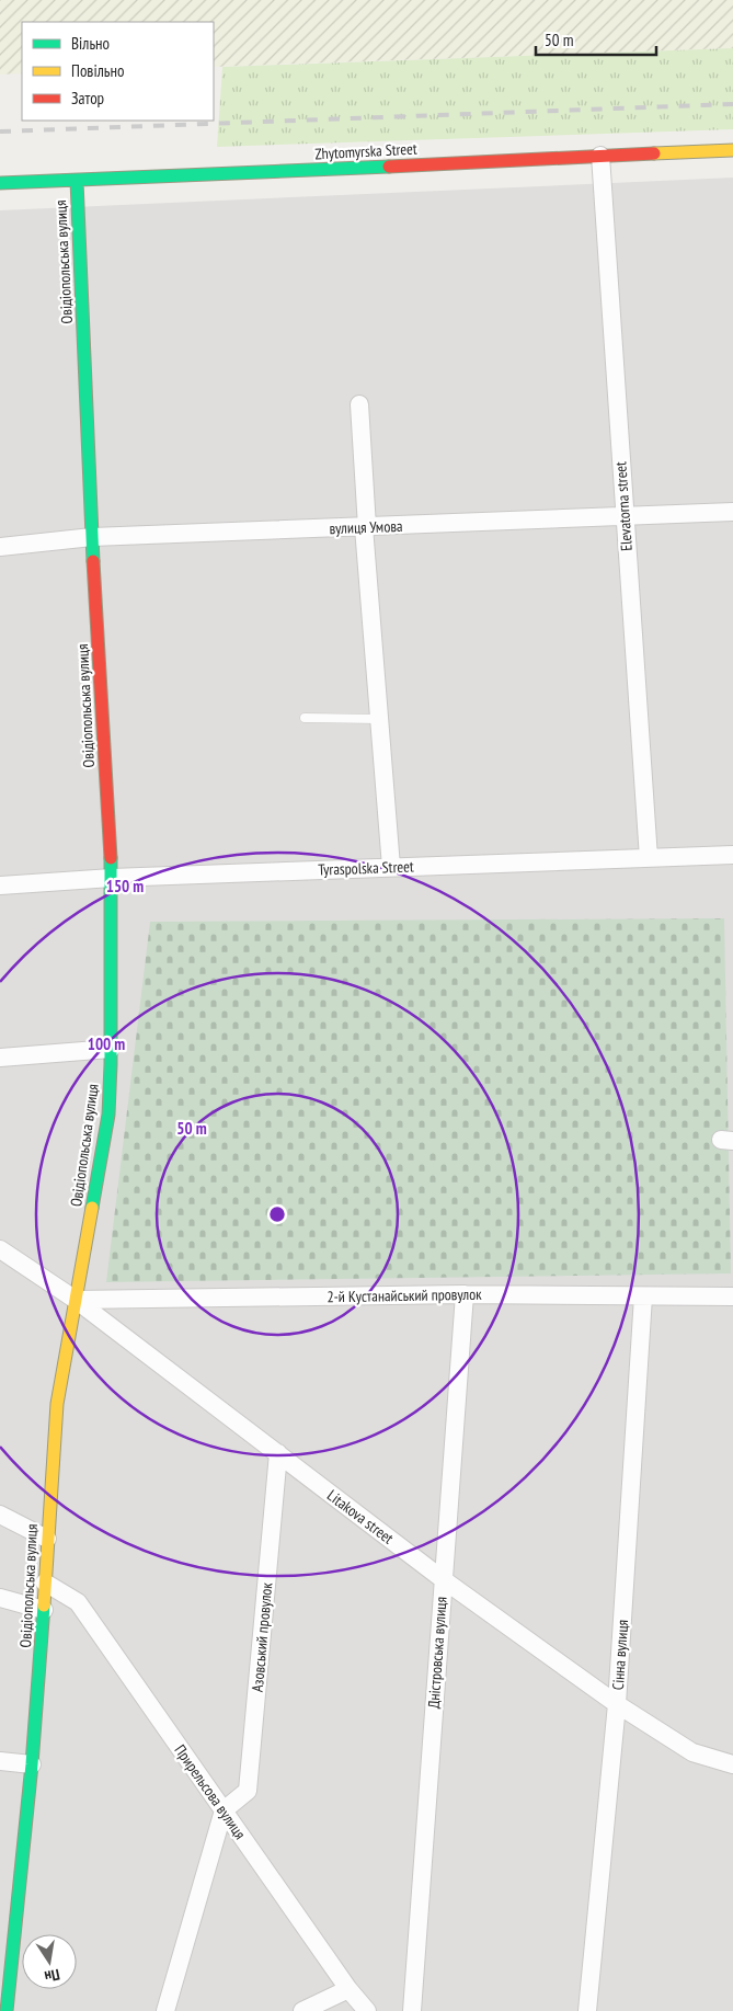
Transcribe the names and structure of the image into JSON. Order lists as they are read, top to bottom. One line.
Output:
{"streets":{"street":["Zhytomyrska Street","Овідіопольська вулиця","Elevatorna street","вулиця Умова","Tyraspolska Street","2-й Кустанайський провулок","Litakova street","Азовський провулок","Дністровська вулиця","Сінна вулиця","Прирельсова вулиця"]},"crossings":[["Zhytomyrska Street","Овідіопольська вулиця"],["Zhytomyrska Street","Elevatorna street"],["Овідіопольська вулиця","вулиця Умова"],["Овідіопольська вулиця","Tyraspolska Street"],["Овідіопольська вулиця","2-й Кустанайський провулок"],["Овідіопольська вулиця","Litakova street"],["Овідіопольська вулиця","Прирельсова вулиця"],["Elevatorna street","вулиця Умова"],["Elevatorna street","Tyraspolska Street"],["2-й Кустанайський провулок","Litakova street"],["2-й Кустанайський провулок","Дністровська вулиця"],["2-й Кустанайський провулок","Сінна вулиця"],["Litakova street","Азовський провулок"],["Litakova street","Дністровська вулиця"],["Litakova street","Сінна вулиця"],["Азовський провулок","Прирельсова вулиця"]],"legend":["Вільно","Повільно","Затор"],"scale_bar":"50 m","north":"bottom","rings":["150 m","100 m","50 m"]}
